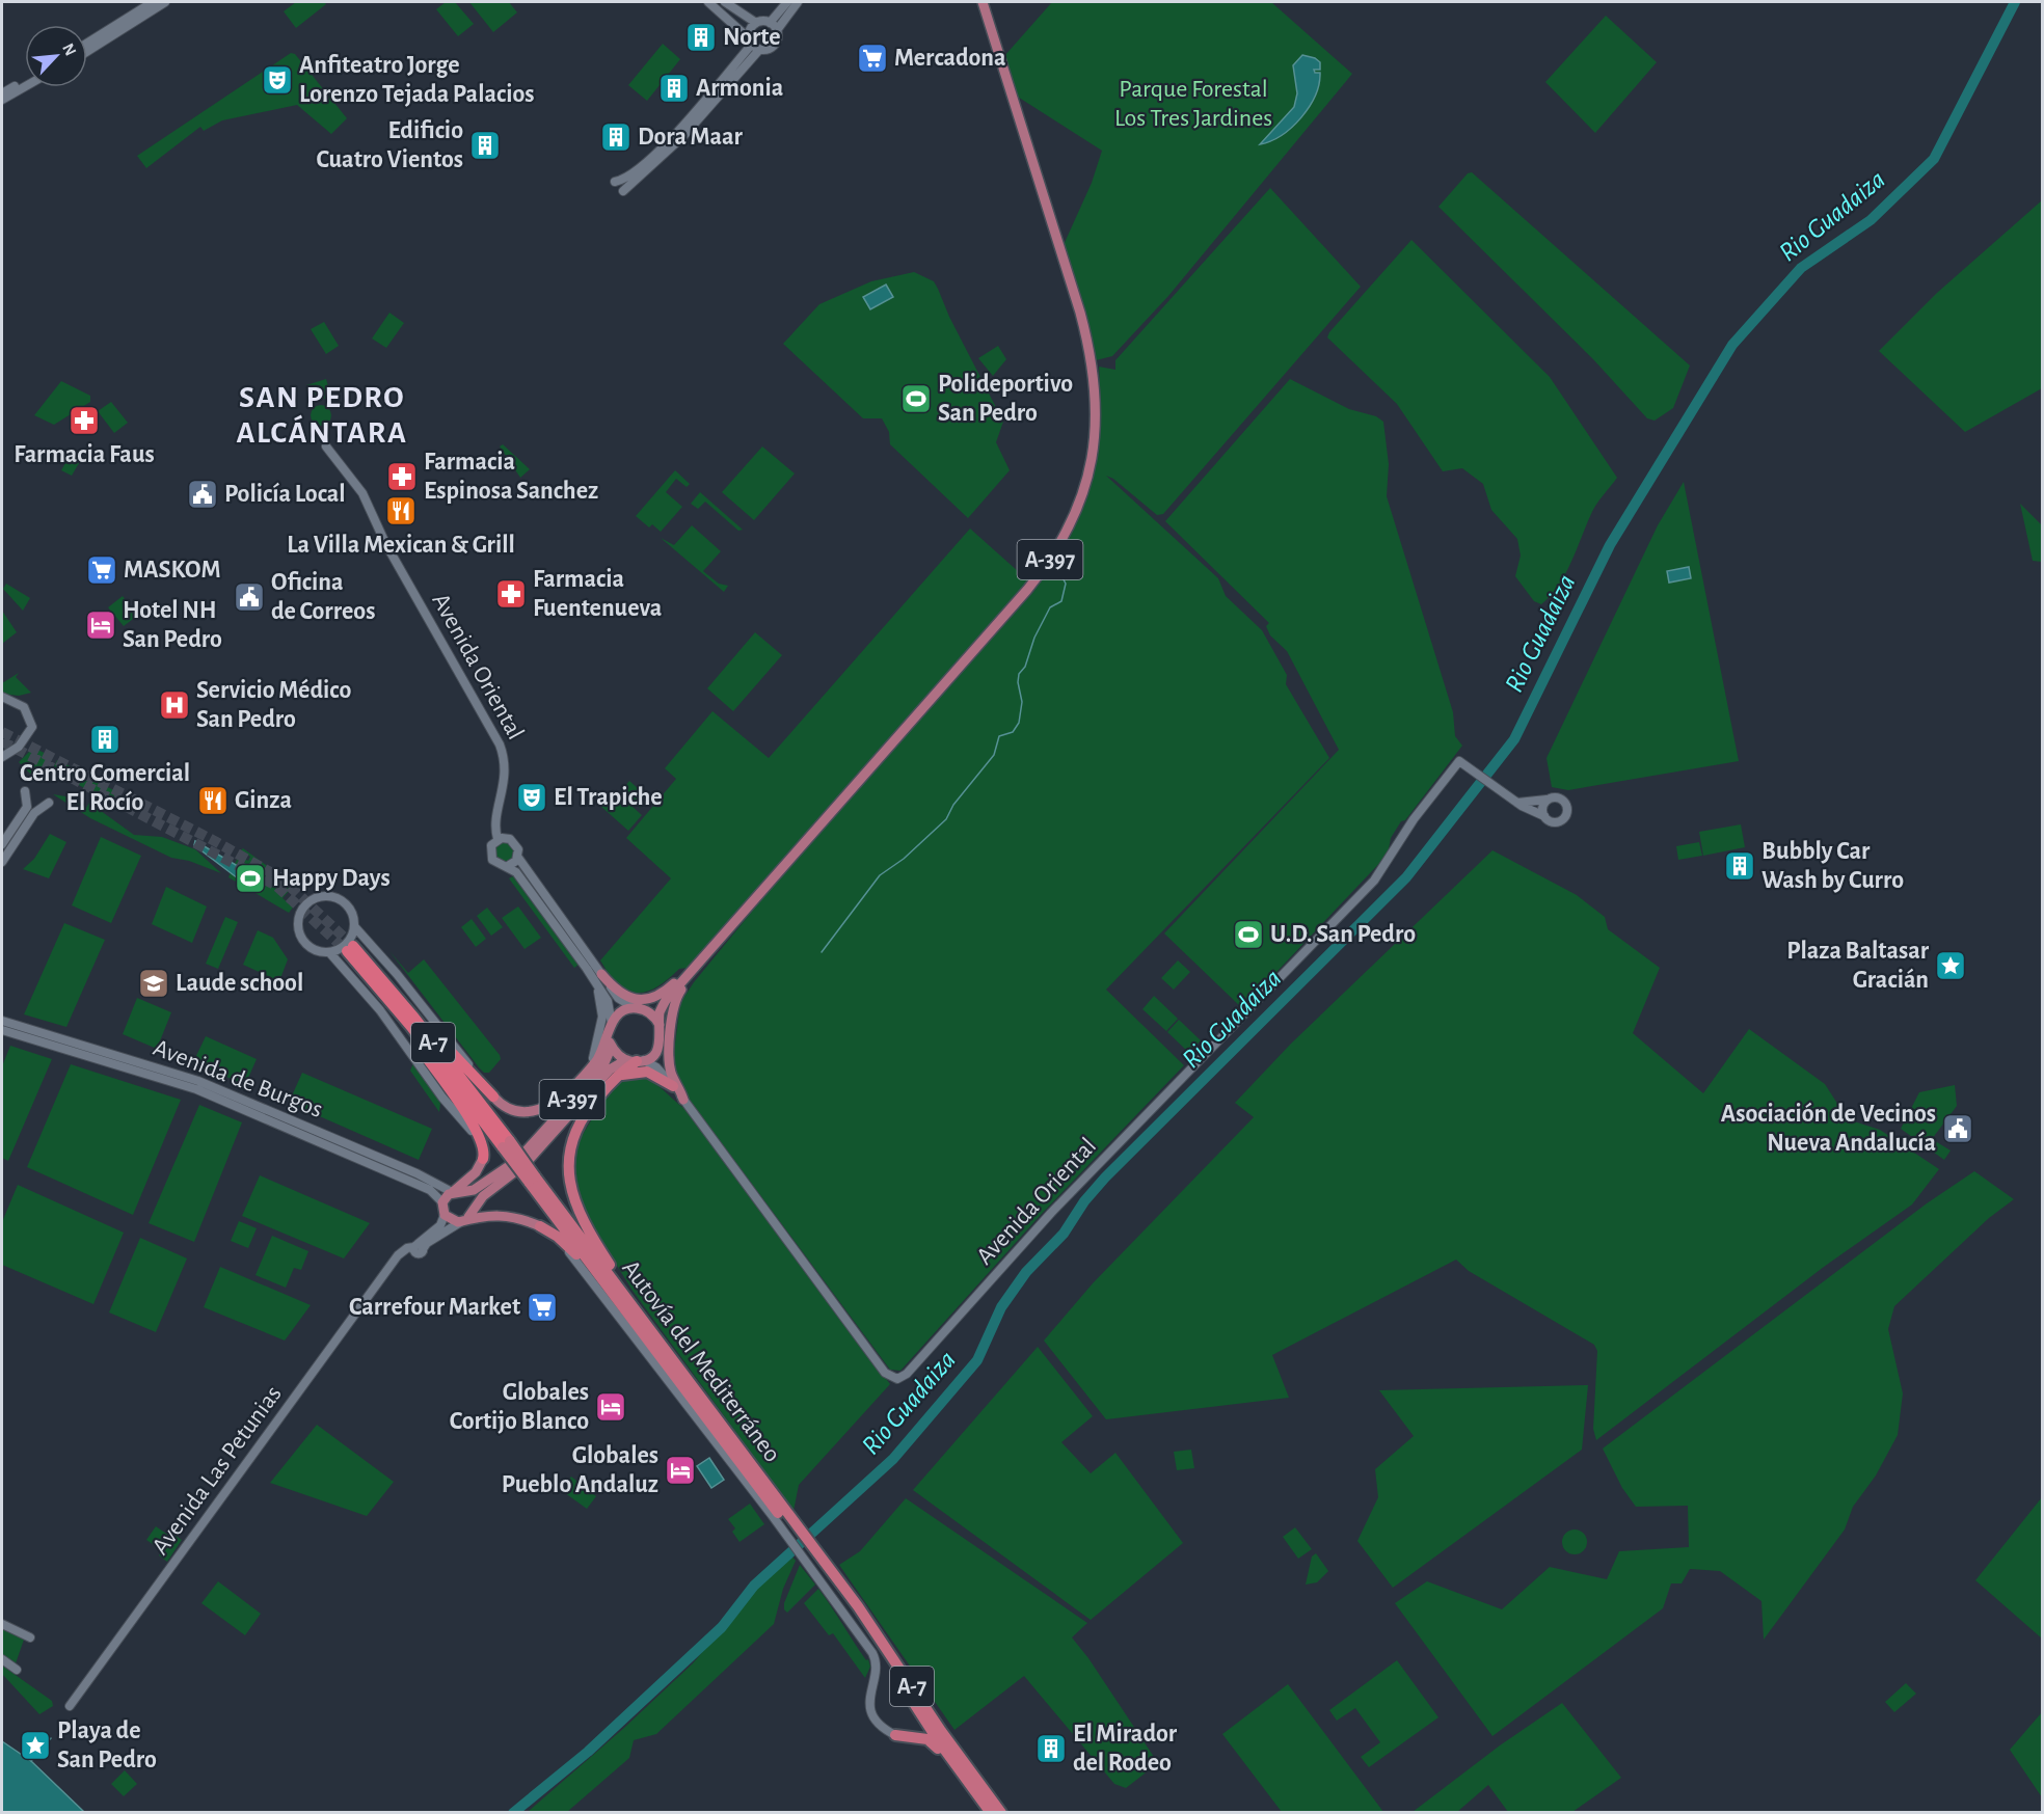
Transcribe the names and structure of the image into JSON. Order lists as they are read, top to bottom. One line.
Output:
{"streets":{"highway":["A-7","Autovía del Mediterráneo"],"main road":["A-397"],"street":["Avenida Oriental","Avenida de Burgos","Avenida Las Petunias"]},"crossings":[["A-397","Avenida Oriental"],["Avenida de Burgos","Avenida Las Petunias"]],"districts":["SAN PEDRO ALCÁNTARA"],"water":["Rio Guadaiza"],"parks":["Parque Forestal Los Tres Jardines"],"places":{"building":["Norte","Armonia","Dora Maar","Edificio Cuatro Vientos","Centro Comercial El Rocío","Bubbly Car Wash by Curro","El Mirador del Rodeo"],"supermarket":["Mercadona","MASKOM","Carrefour Market"],"theatre":["Anfiteatro Jorge Lorenzo Tejada Palacios","El Trapiche"],"sports":["Polideportivo San Pedro","Happy Days","U.D. San Pedro"],"pharmacy":["Farmacia Faus","Farmacia Espinosa Sanchez","Farmacia Fuentenueva"],"public building":["Policía Local","Oficina de Correos","Asociación de Vecinos Nueva Andalucía"],"restaurant":["La Villa Mexican & Grill","Ginza"],"hotel":["Hotel NH San Pedro","Globales Cortijo Blanco","Globales Pueblo Andaluz"],"hospital":["Servicio Médico San Pedro"],"place":["Plaza Baltasar Gracián","Playa de San Pedro"],"school or university":["Laude school"]},"north":"top right"}
